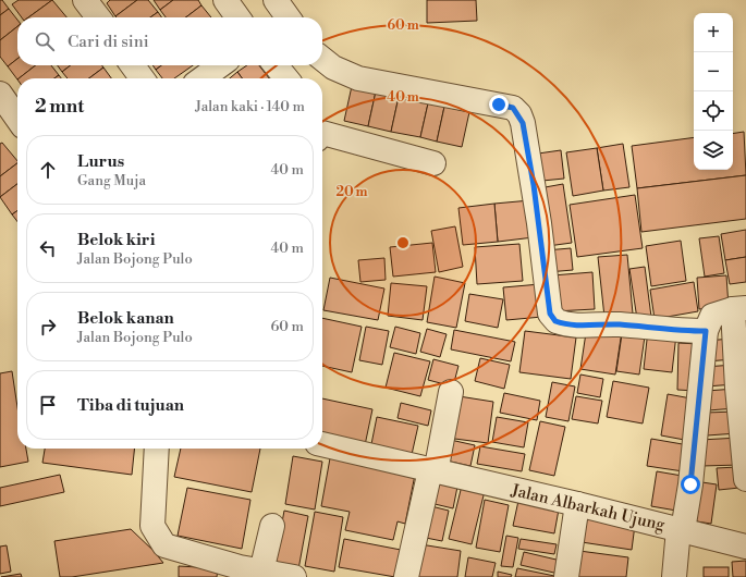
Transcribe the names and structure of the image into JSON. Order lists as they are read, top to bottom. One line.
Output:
{"streets":{"street":["Jalan Albarkah Ujung"]},"page":{"map_buttons":["+","−"],"search":"Cari di sini","heading":["2 mnt","Jalan kaki · 140 m"],"list":[["Lurus","Gang Muja","40 m"],["Belok kiri","Jalan Bojong Pulo","40 m"],["Belok kanan","Jalan Bojong Pulo","60 m"],"Tiba di tujuan"]},"rings":["60 m","40 m","20 m"]}
